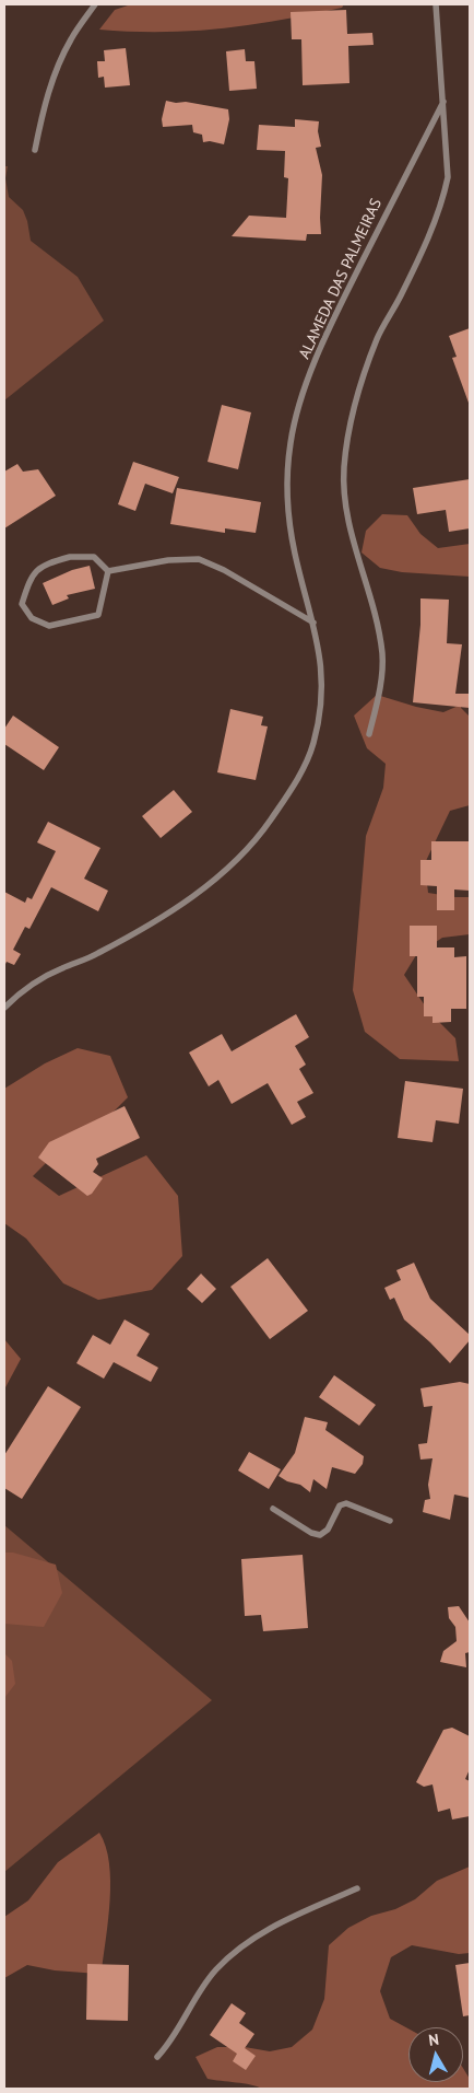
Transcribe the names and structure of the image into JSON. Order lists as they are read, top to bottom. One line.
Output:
{"streets":{"lane":["ALAMEDA DAS PALMEIRAS"]},"north":"top"}
